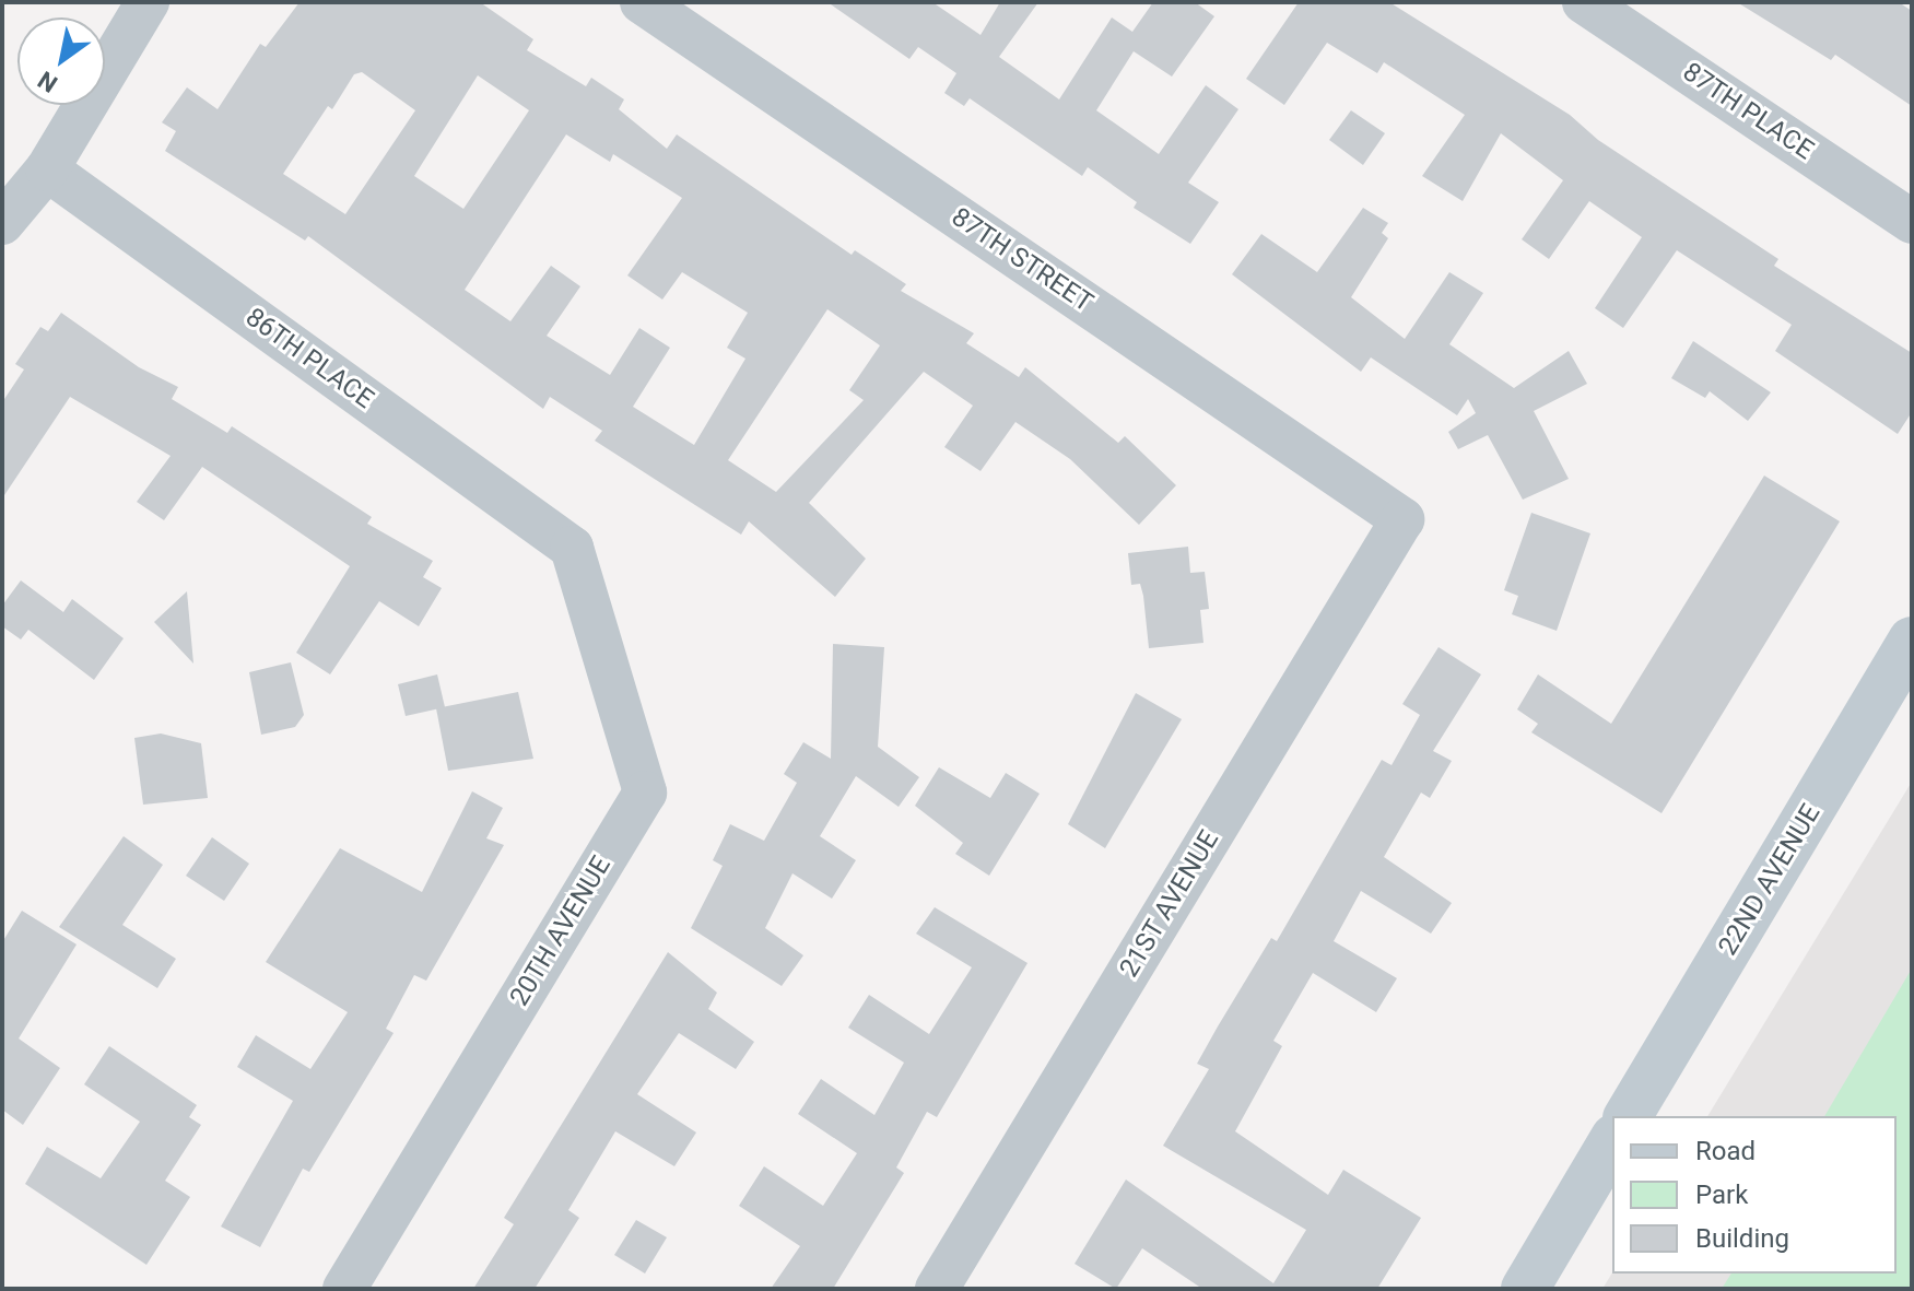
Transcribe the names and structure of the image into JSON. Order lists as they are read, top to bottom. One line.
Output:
{"streets":{"street":["87TH PLACE","87TH STREET","86TH PLACE","22ND AVENUE","21ST AVENUE","20TH AVENUE"]},"crossings":[["87TH STREET","21ST AVENUE"],["86TH PLACE","20TH AVENUE"]],"legend":["Road","Park","Building"],"north":"bottom left"}
